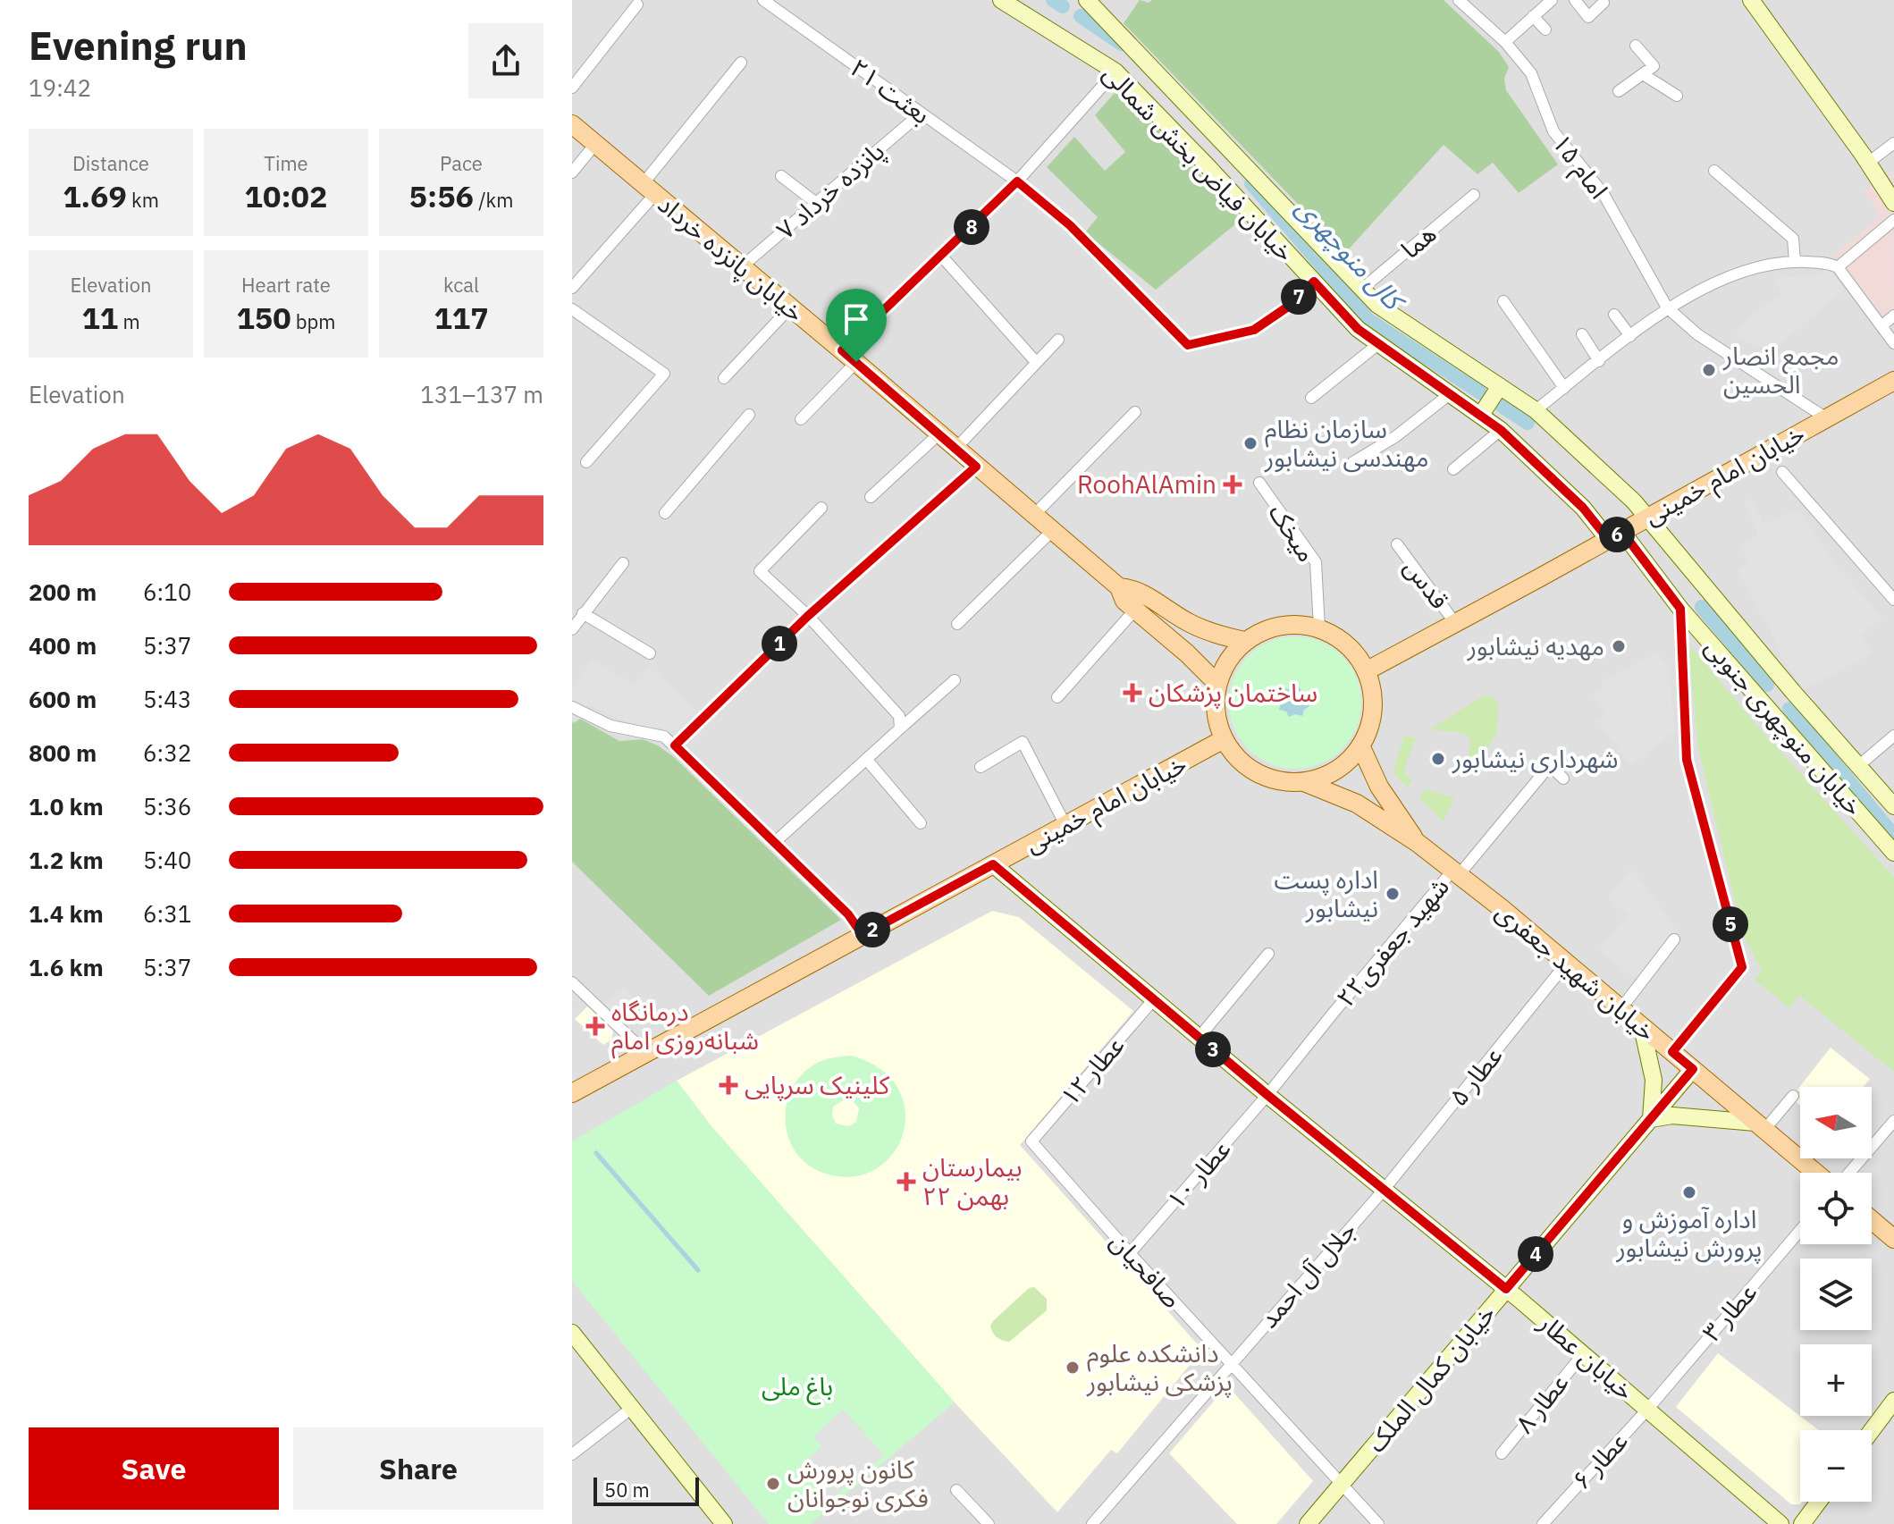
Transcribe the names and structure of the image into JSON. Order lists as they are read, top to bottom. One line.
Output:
{"streets":{"main road":["خیابان پانزده خرداد","خیابان امام خمینی","خیابان شهید جعفری"],"street":["بعثت ۲۱","خیابان فیاض بخش شمالی","امام ۱۵","پانزده خرداد ۷","هما","میخک","قدس","خیابان منوچهری جنوبی","شهید جعفری۲۲","عطار ۱۲","عطار ۵","عطار ۱۰","صافحیان","جلال آل احمد","عطار ۳","خیابان عطار","خیابان کمال الملک","عطار ۸","عطار ۶"]},"crossings":[["بعثت ۲۱","خیابان فیاض بخش شمالی"],["بعثت ۲۱","پانزده خرداد ۷"],["خیابان فیاض بخش شمالی","هما"],["خیابان فیاض بخش شمالی","خیابان امام خمینی"],["خیابان فیاض بخش شمالی","خیابان منوچهری جنوبی"],["امام ۱۵","خیابان امام خمینی"],["پانزده خرداد ۷","خیابان پانزده خرداد"],["خیابان پانزده خرداد","خیابان امام خمینی"],["خیابان پانزده خرداد","میخک"],["خیابان پانزده خرداد","خیابان شهید جعفری"],["خیابان امام خمینی","میخک"],["خیابان امام خمینی","قدس"],["خیابان امام خمینی","خیابان منوچهری جنوبی"],["خیابان امام خمینی","خیابان شهید جعفری"],["خیابان امام خمینی","خیابان عطار"],["میخک","خیابان شهید جعفری"],["شهید جعفری۲۲","خیابان شهید جعفری"],["شهید جعفری۲۲","عطار ۱۰"],["شهید جعفری۲۲","خیابان عطار"],["خیابان شهید جعفری","عطار ۵"],["خیابان شهید جعفری","خیابان کمال الملک"],["عطار ۱۲","صافحیان"],["عطار ۱۲","خیابان عطار"],["عطار ۵","جلال آل احمد"],["عطار ۵","خیابان عطار"],["عطار ۱۰","صافحیان"],["عطار ۱۰","خیابان عطار"],["صافحیان","جلال آل احمد"],["صافحیان","خیابان کمال الملک"],["جلال آل احمد","خیابان عطار"],["عطار ۳","خیابان عطار"],["عطار ۳","عطار ۶"],["خیابان عطار","خیابان کمال الملک"],["خیابان عطار","عطار ۸"],["خیابان عطار","عطار ۶"]],"water":["کال منوچهری"],"parks":["باغ ملی"],"places":{"other":["مجمع انصار الحسین","سازمان نظام مهندسی نیشابور","مهدیه نیشابور","شهرداری نیشابور","اداره پست نیشابور","اداره آموزش و پرورش نیشابور","دانشکده علوم پزشکی نیشابور","کانون پرورش فکری نوجوانان"],"health":["RoohAlAmin","ساختمان پزشکان","درمانگاه شبانه‌روزی امام","کلینیک سرپایی","بیمارستان ۲۲ بهمن"]},"scale_bar":"50 m","north":"left","page":{"heading":["Evening run","19:42"],"stats":[["Distance","1.69 km"],["Time","10:02"],["Pace","5:56 /km"],["Elevation","11 m"],["Heart rate","150 bpm"],["kcal","117"]],"pins":["8","7","6","1","5","2","3","4"],"chart":["Elevation","131–137 m"],"list":[{"name":"200 m","note":"6:10"},{"name":"400 m","note":"5:37"},{"name":"600 m","note":"5:43"},{"name":"800 m","note":"6:32"},{"name":"1.0 km","note":"5:36"},{"name":"1.2 km","note":"5:40"},{"name":"1.4 km","note":"6:31"},{"name":"1.6 km","note":"5:37"}],"map_buttons":["+","−"],"buttons":["Save","Share"],"scale":"50 m"}}
